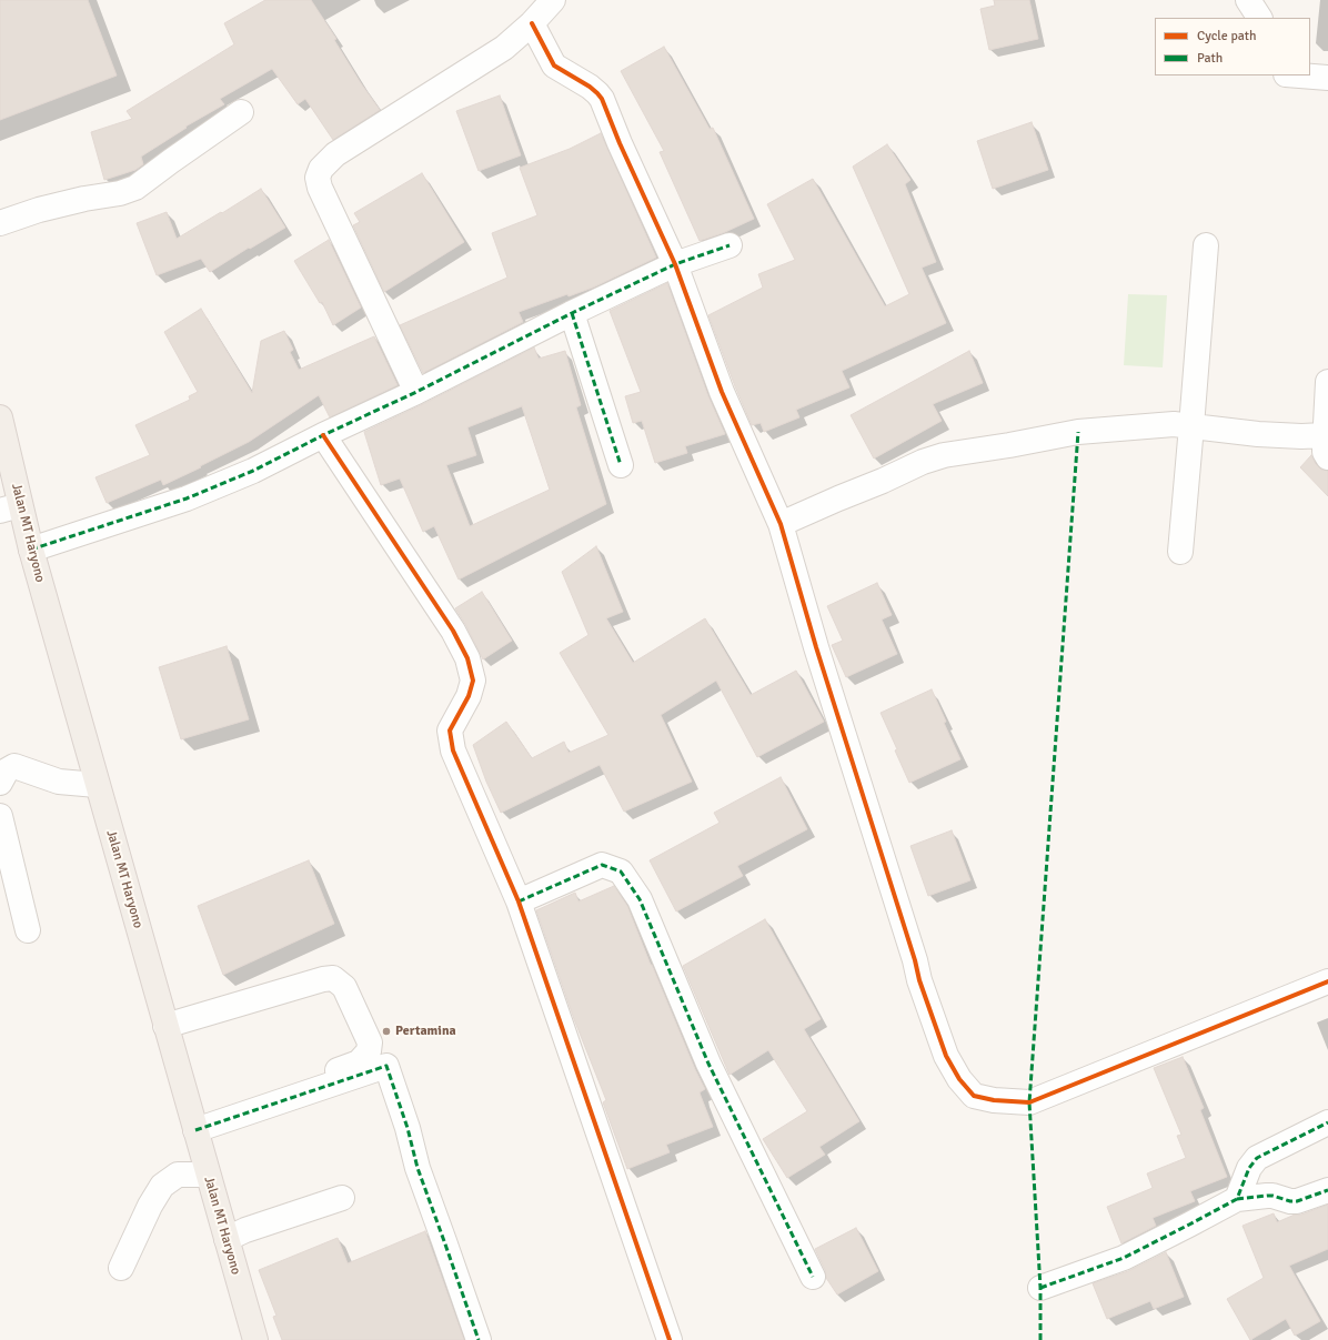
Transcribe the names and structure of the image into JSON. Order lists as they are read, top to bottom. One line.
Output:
{"streets":{"main road":["Jalan MT Haryono"]},"places":["Pertamina"],"legend":["Cycle path","Path"]}
